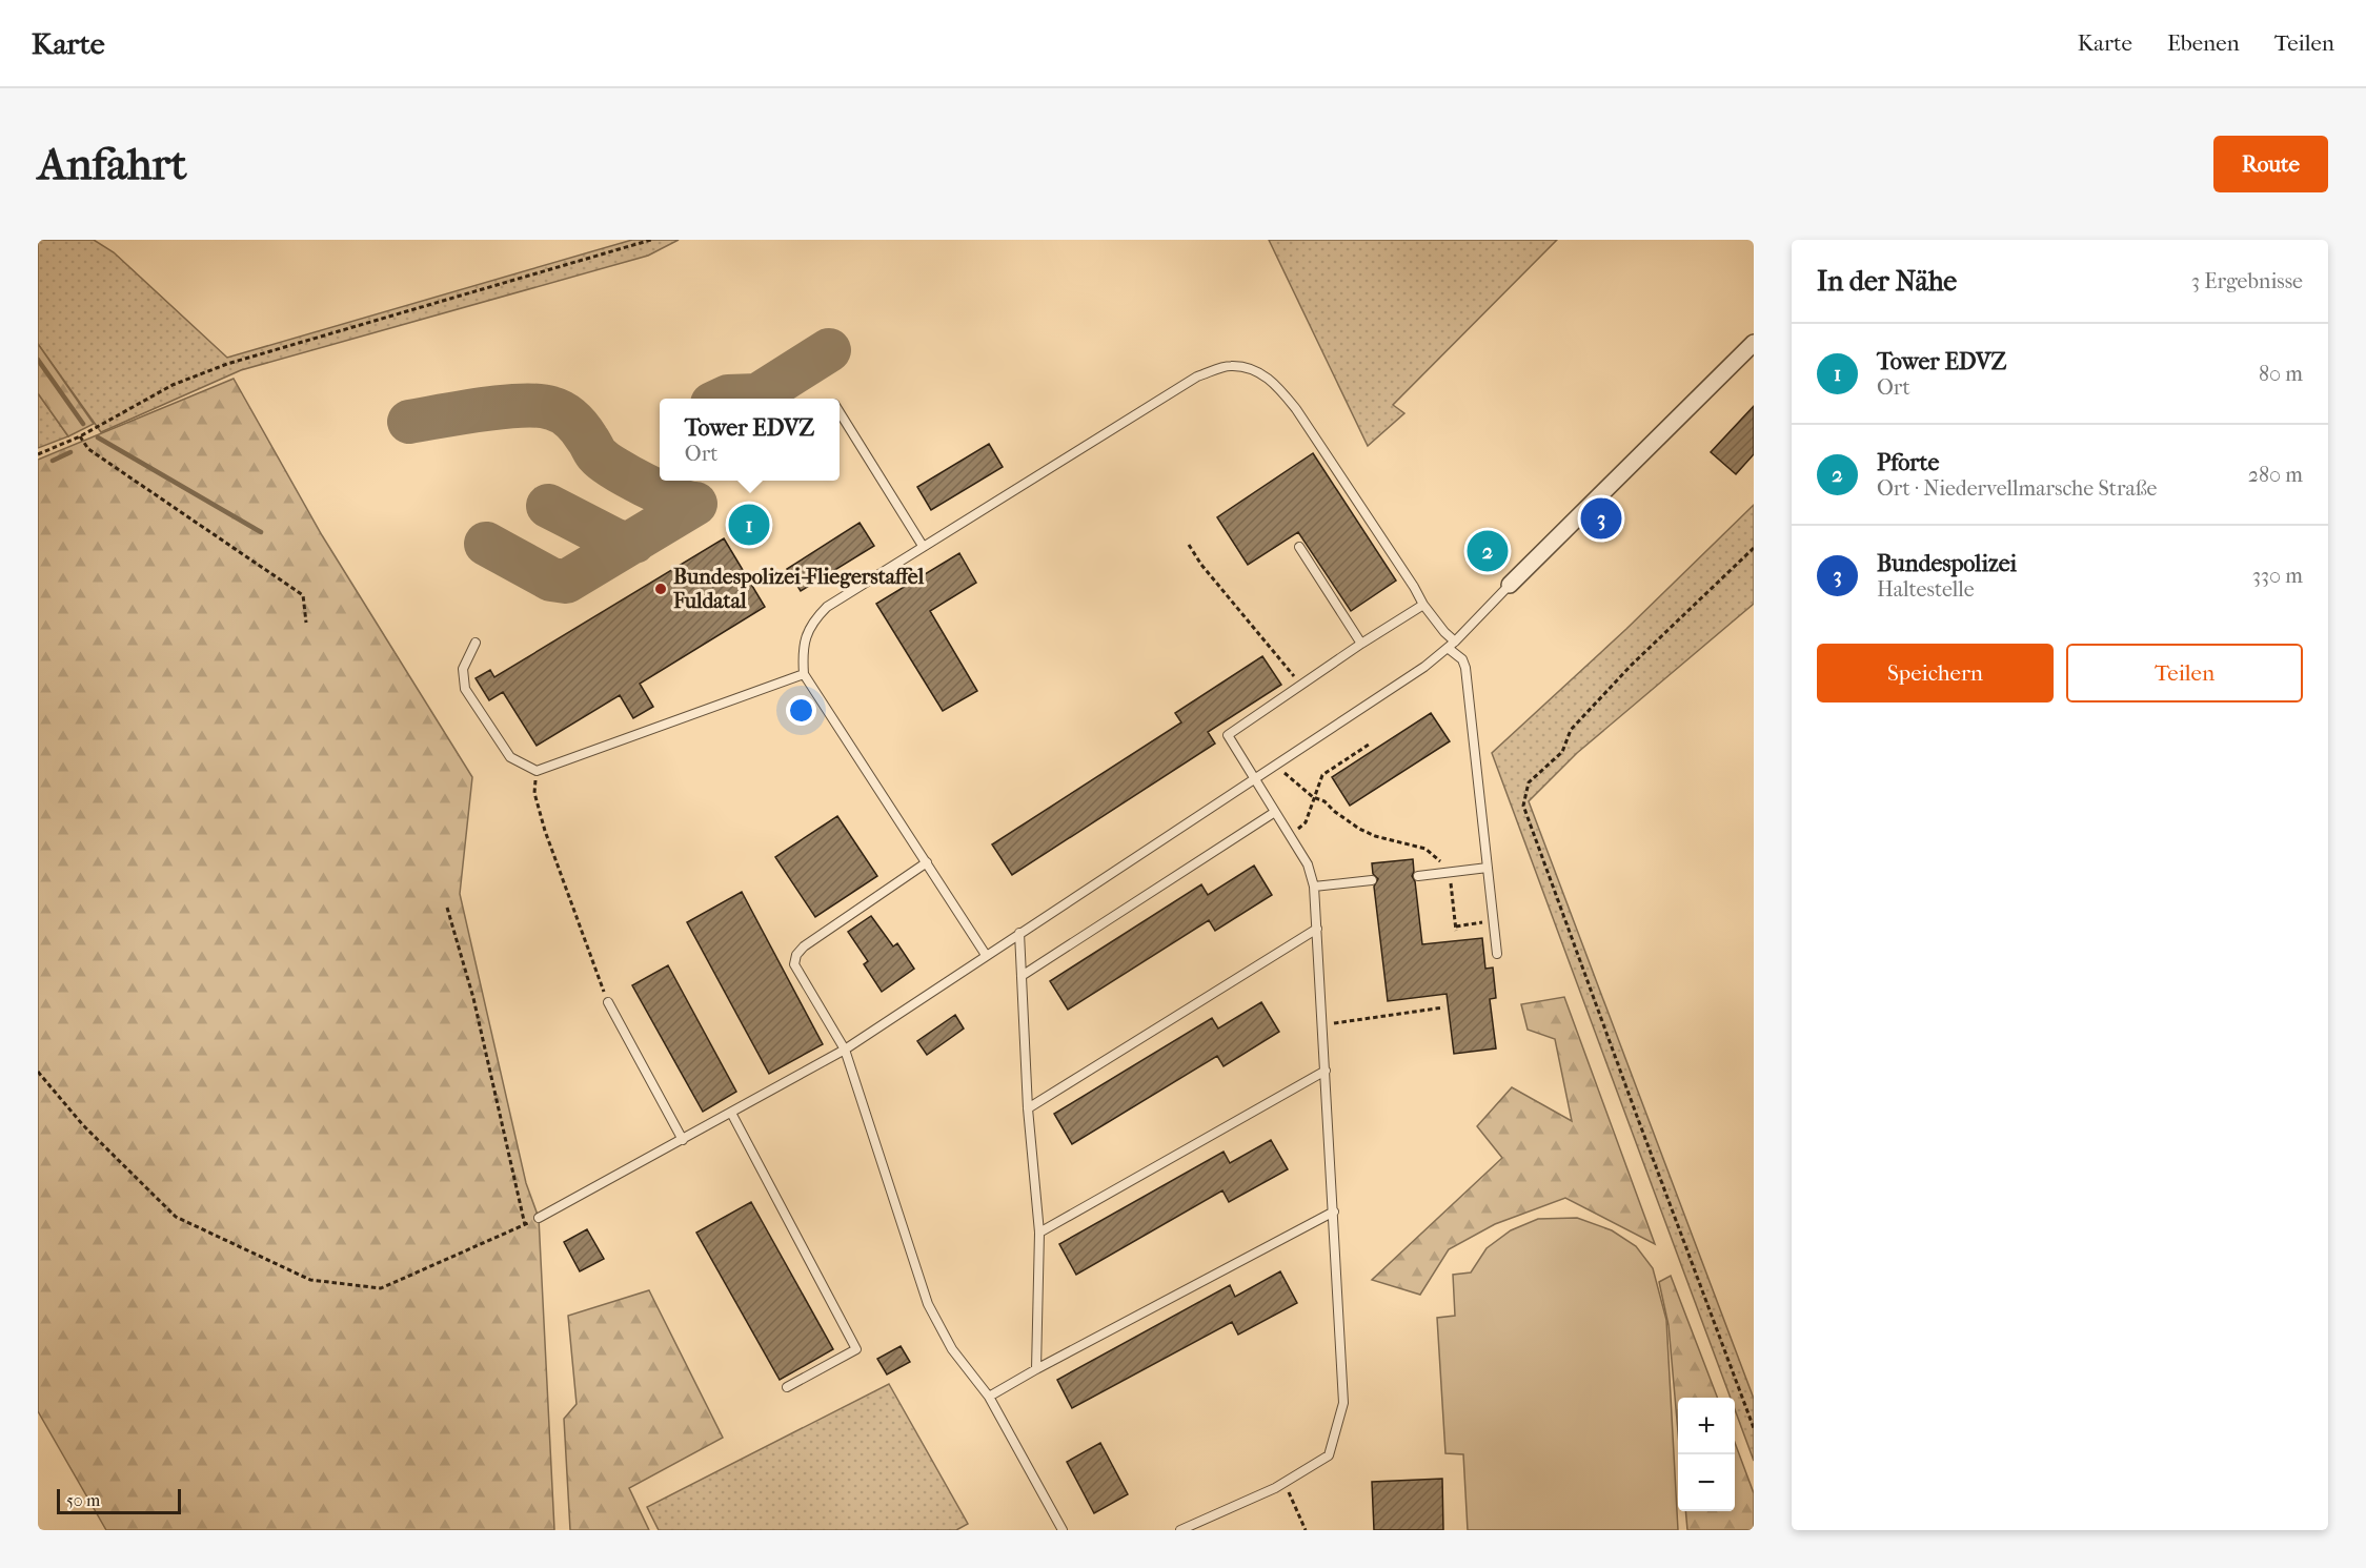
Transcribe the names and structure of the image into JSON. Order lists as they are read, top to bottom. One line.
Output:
{"places":["Bundespolizei-Fliegerstaffel Fuldatal"],"scale_bar":"50 m","page":{"header":"Karte","nav":["Karte","Ebenen","Teilen"],"buttons":["Route",["Speichern","Teilen"]],"title":"Anfahrt","heading":["In der Nähe","3 Ergebnisse"],"list":[{"mark":"1","name":"Tower EDVZ","note":"Ort","value":"80 m"},{"mark":"2","name":"Pforte","note":"Ort · Niedervellmarsche Straße","value":"280 m"},{"mark":"3","name":"Bundespolizei","note":"Haltestelle","value":"330 m"}],"popup":["Tower EDVZ","Ort"],"pins":["3","1","2"],"map_buttons":["+","−"],"scale":"50 m"}}
